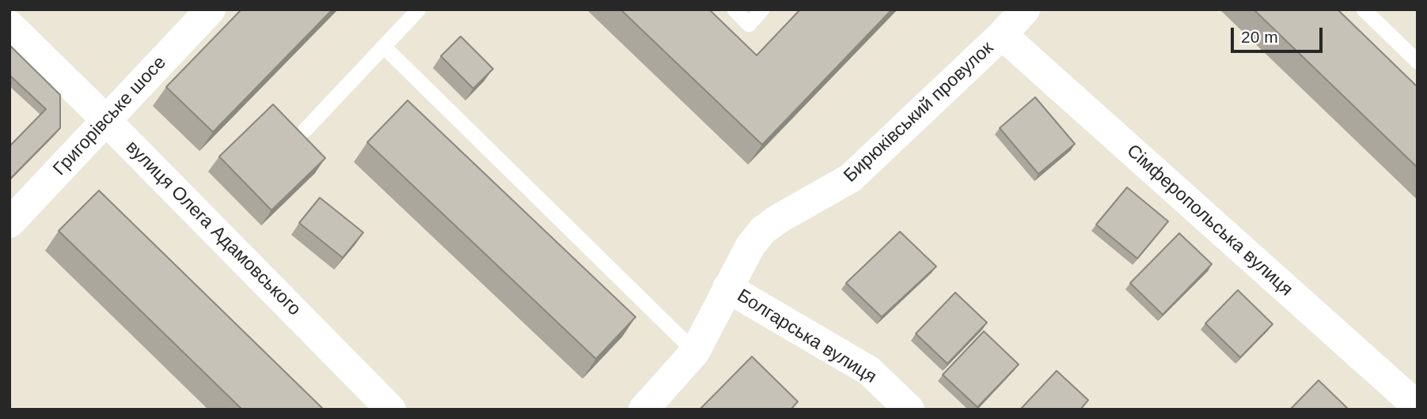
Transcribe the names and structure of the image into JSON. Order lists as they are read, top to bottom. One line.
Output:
{"streets":{"street":["Бирюківський провулок","Григорівське шосе","Сімферопольська вулиця","вулиця Олега Адамовського","Болгарська вулиця"]},"crossings":[["Бирюківський провулок","Сімферопольська вулиця"],["Бирюківський провулок","Болгарська вулиця"],["Григорівське шосе","вулиця Олега Адамовського"]],"scale_bar":"20 m"}
